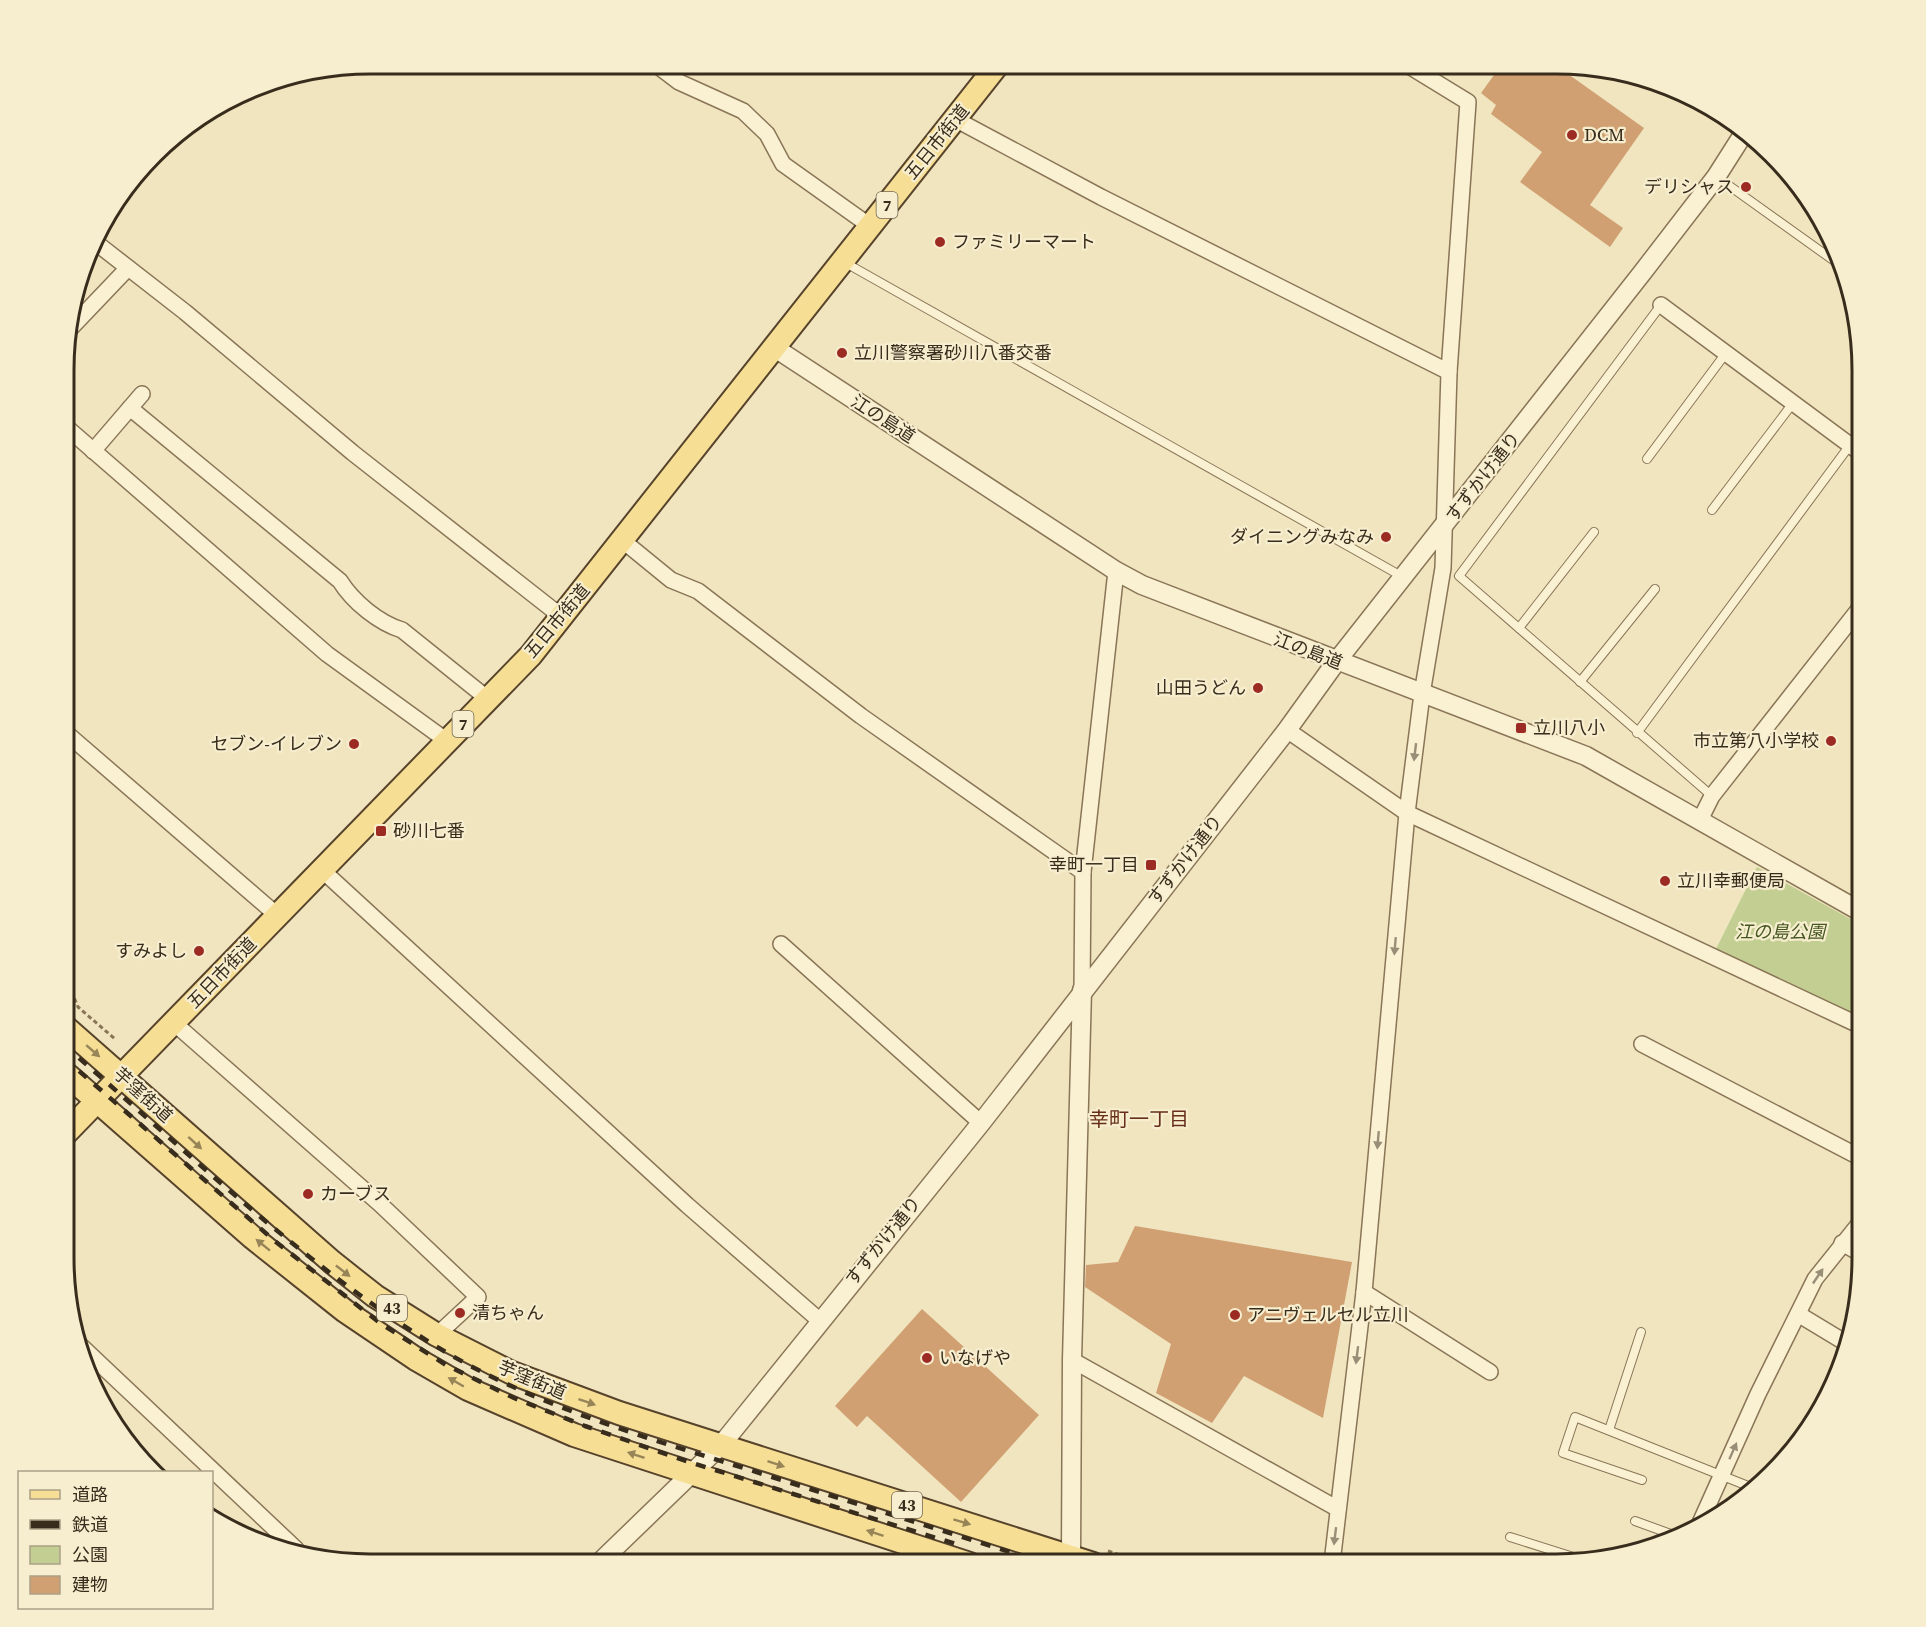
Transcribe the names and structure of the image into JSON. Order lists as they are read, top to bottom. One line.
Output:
{"streets":{"main road":["五日市街道","7","芋窪街道","43"],"street":["江の島道","すずかけ通り"]},"crossings":[["五日市街道","江の島道"],["五日市街道","芋窪街道"],["江の島道","すずかけ通り"],["すずかけ通り","芋窪街道"]],"districts":["幸町一丁目"],"parks":["江の島公園"],"places":{"other":["DCM","デリシャス","ファミリーマート","立川警察署砂川八番交番","ダイニングみなみ","山田うどん","市立第八小学校","セブン-イレブン","立川幸郵便局","すみよし","カーブス","清ちゃん","アニヴェルセル立川","いなげや"],"transit":["立川八小","砂川七番","幸町一丁目"]},"legend":["道路","鉄道","公園","建物"]}
